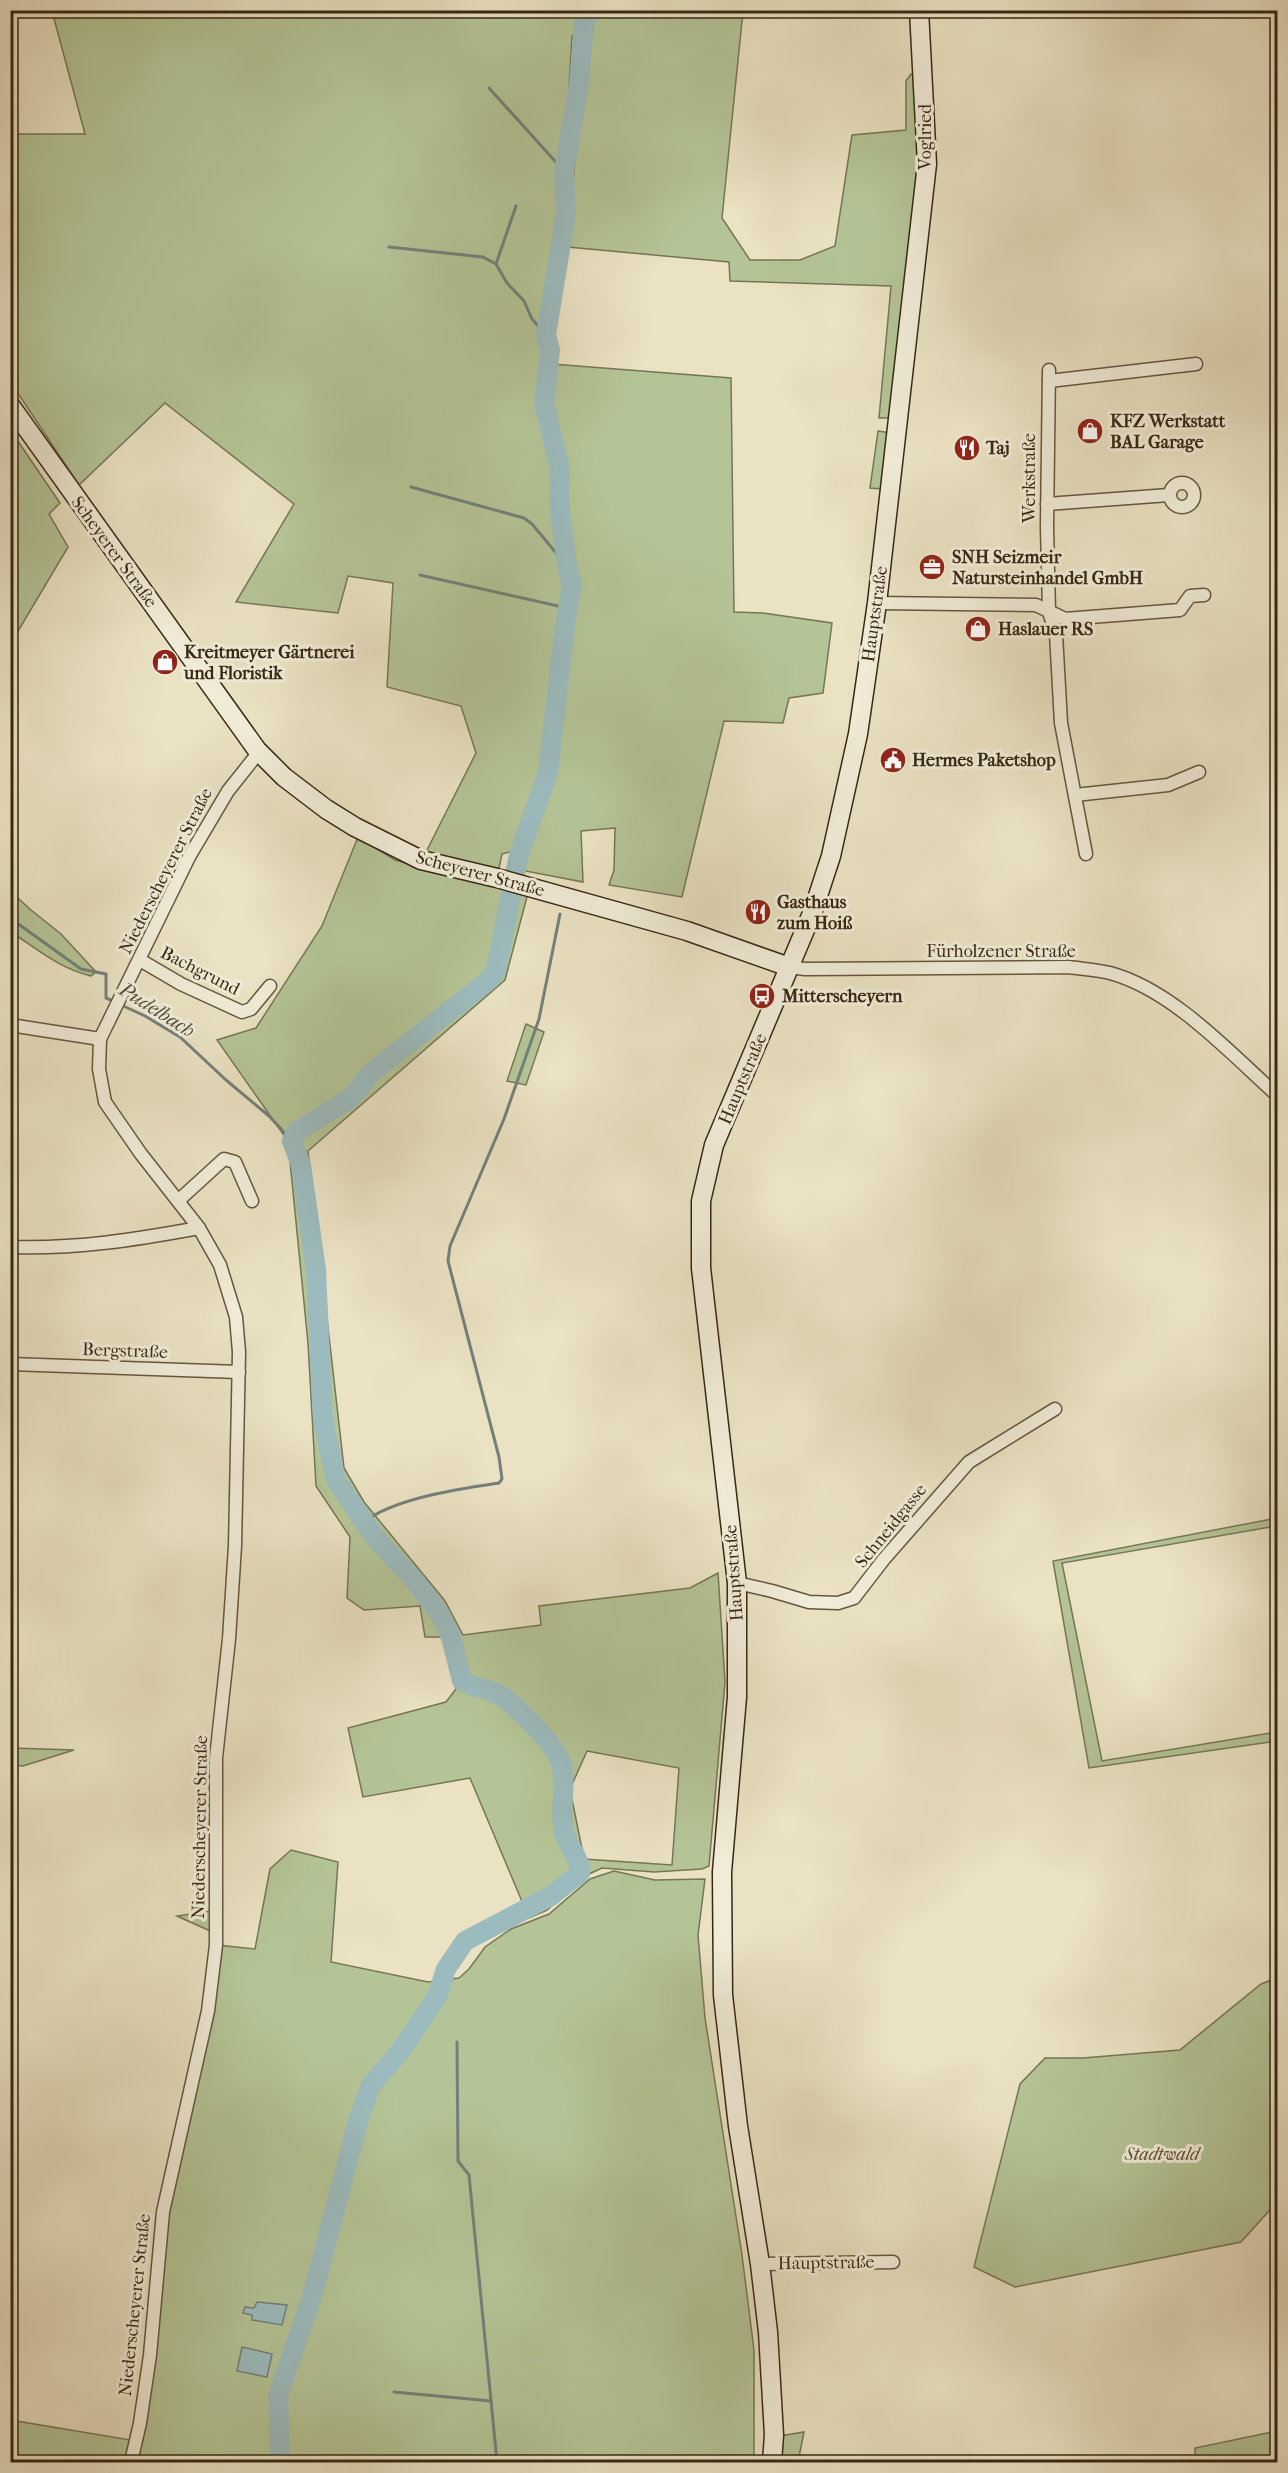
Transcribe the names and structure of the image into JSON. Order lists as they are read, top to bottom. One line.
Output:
{"streets":{"main road":["Voglried","Scheyerer Straße","Hauptstraße"],"street":["Werkstraße","Niederscheyerer Straße","Fürholzener Straße","Bachgrund","Bergstraße","Schneidgasse"]},"crossings":[["Voglried","Hauptstraße"],["Scheyerer Straße","Hauptstraße"],["Scheyerer Straße","Niederscheyerer Straße"],["Scheyerer Straße","Fürholzener Straße"],["Hauptstraße","Fürholzener Straße"],["Hauptstraße","Schneidgasse"],["Niederscheyerer Straße","Bachgrund"],["Niederscheyerer Straße","Bergstraße"]],"water":["Pudelbach"],"parks":["Stadtwald"],"places":{"shop":["KFZ Werkstatt BAL Garage","Haslauer RS","Kreitmeyer Gärtnerei und Floristik"],"restaurant":["Taj","Gasthaus zum Hoiß"],"office":["SNH Seizmeir Natursteinhandel GmbH"],"public building":["Hermes Paketshop"],"bus stop":["Mitterscheyern"]}}
